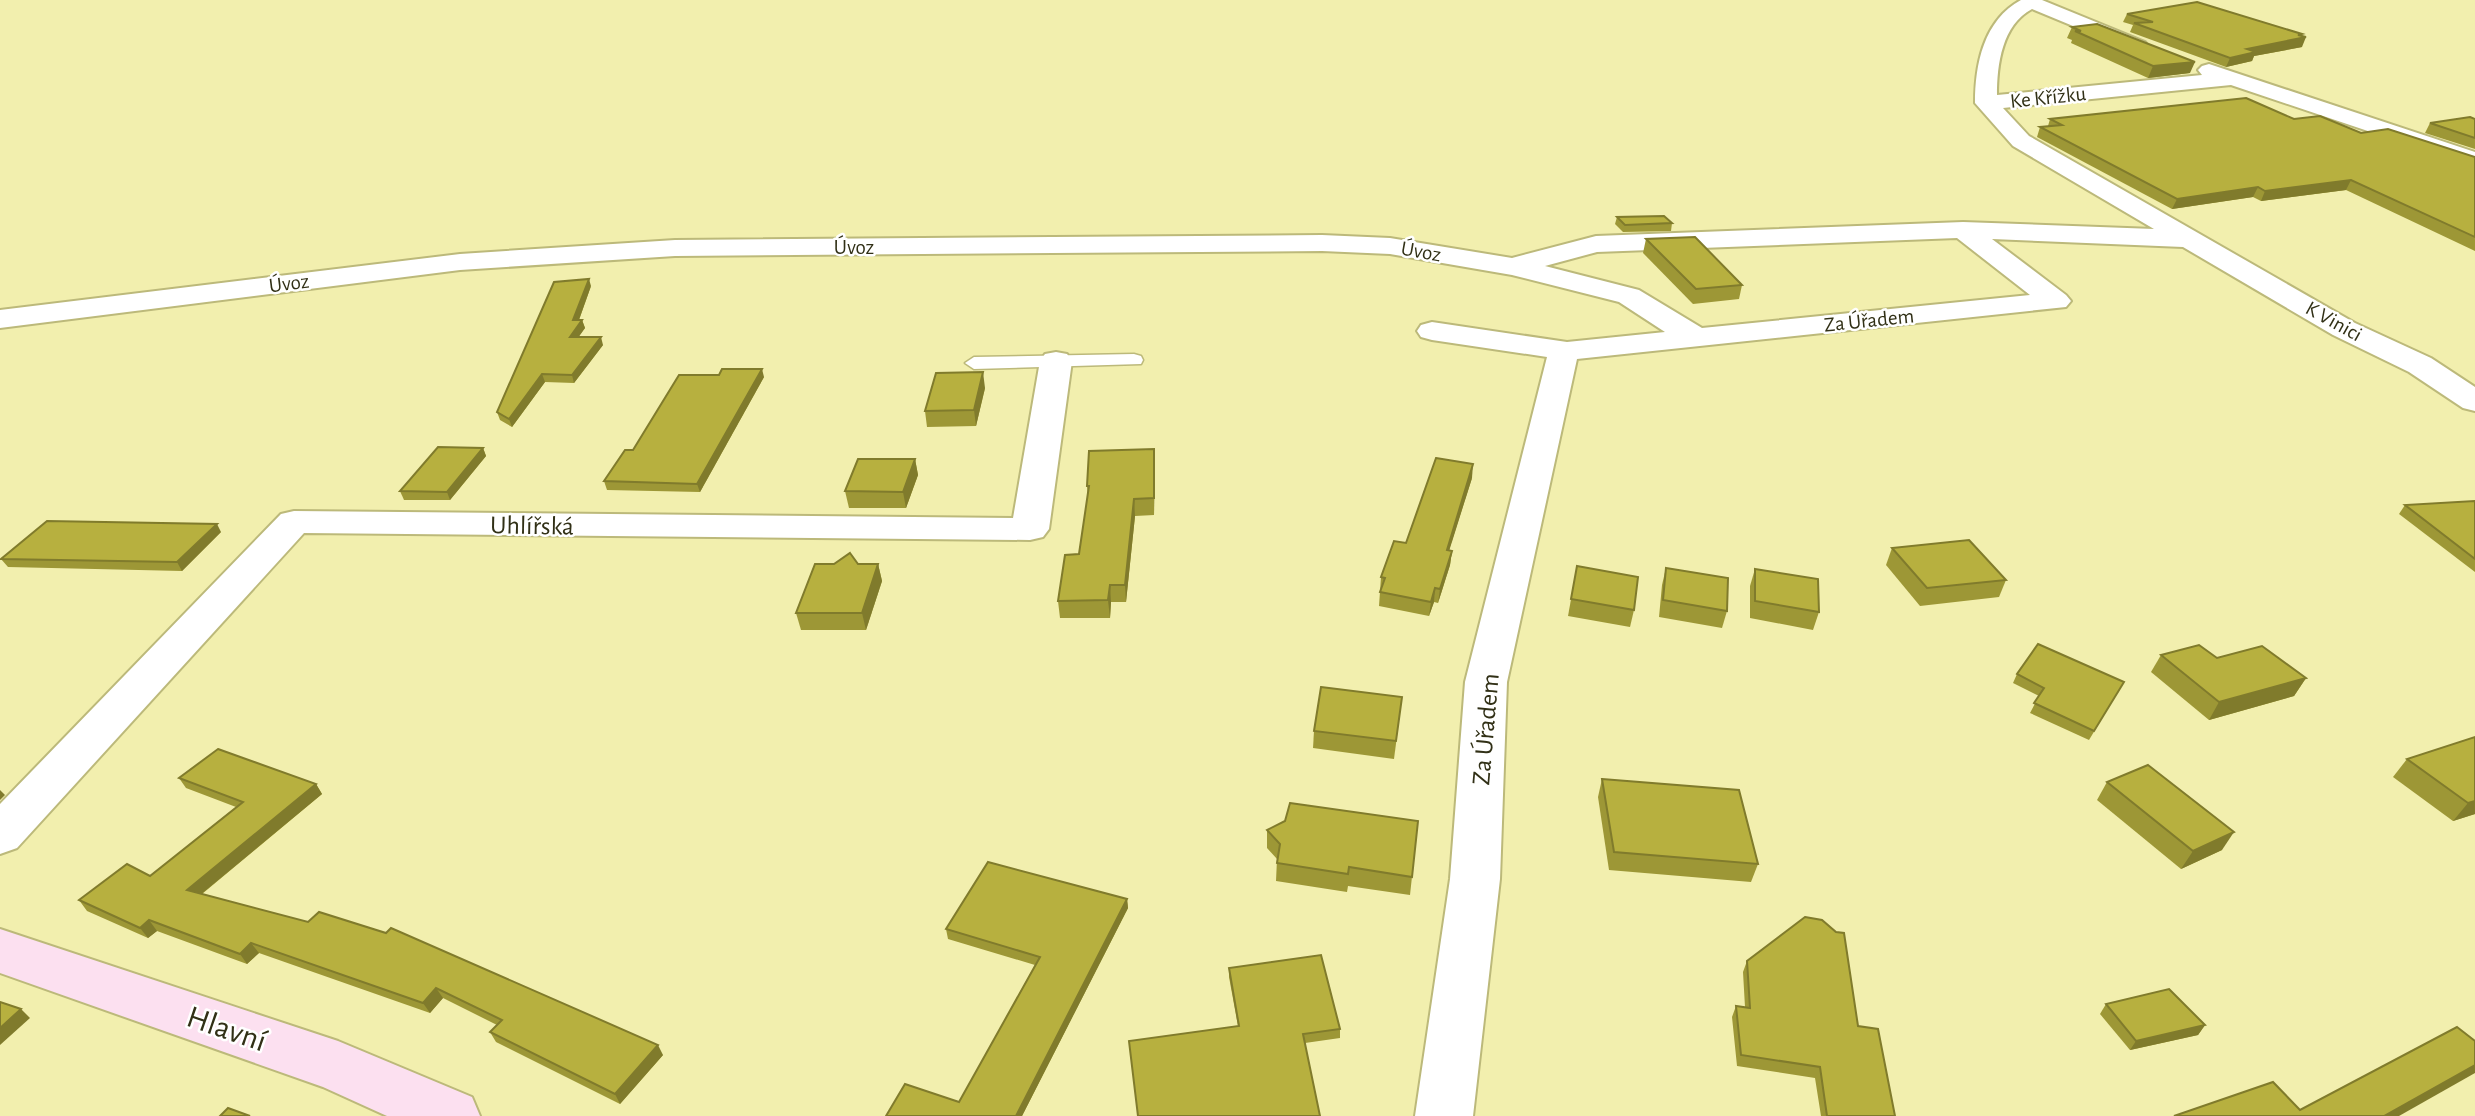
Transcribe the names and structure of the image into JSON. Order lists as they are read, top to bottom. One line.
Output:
{"streets":{"main road":["Hlavní"],"street":["Ke Křížku","Úvoz","Za Úřadem","K Vinici","Uhlířská"]},"crossings":[["Ke Křížku","K Vinici"],["Úvoz","Za Úřadem"]]}
